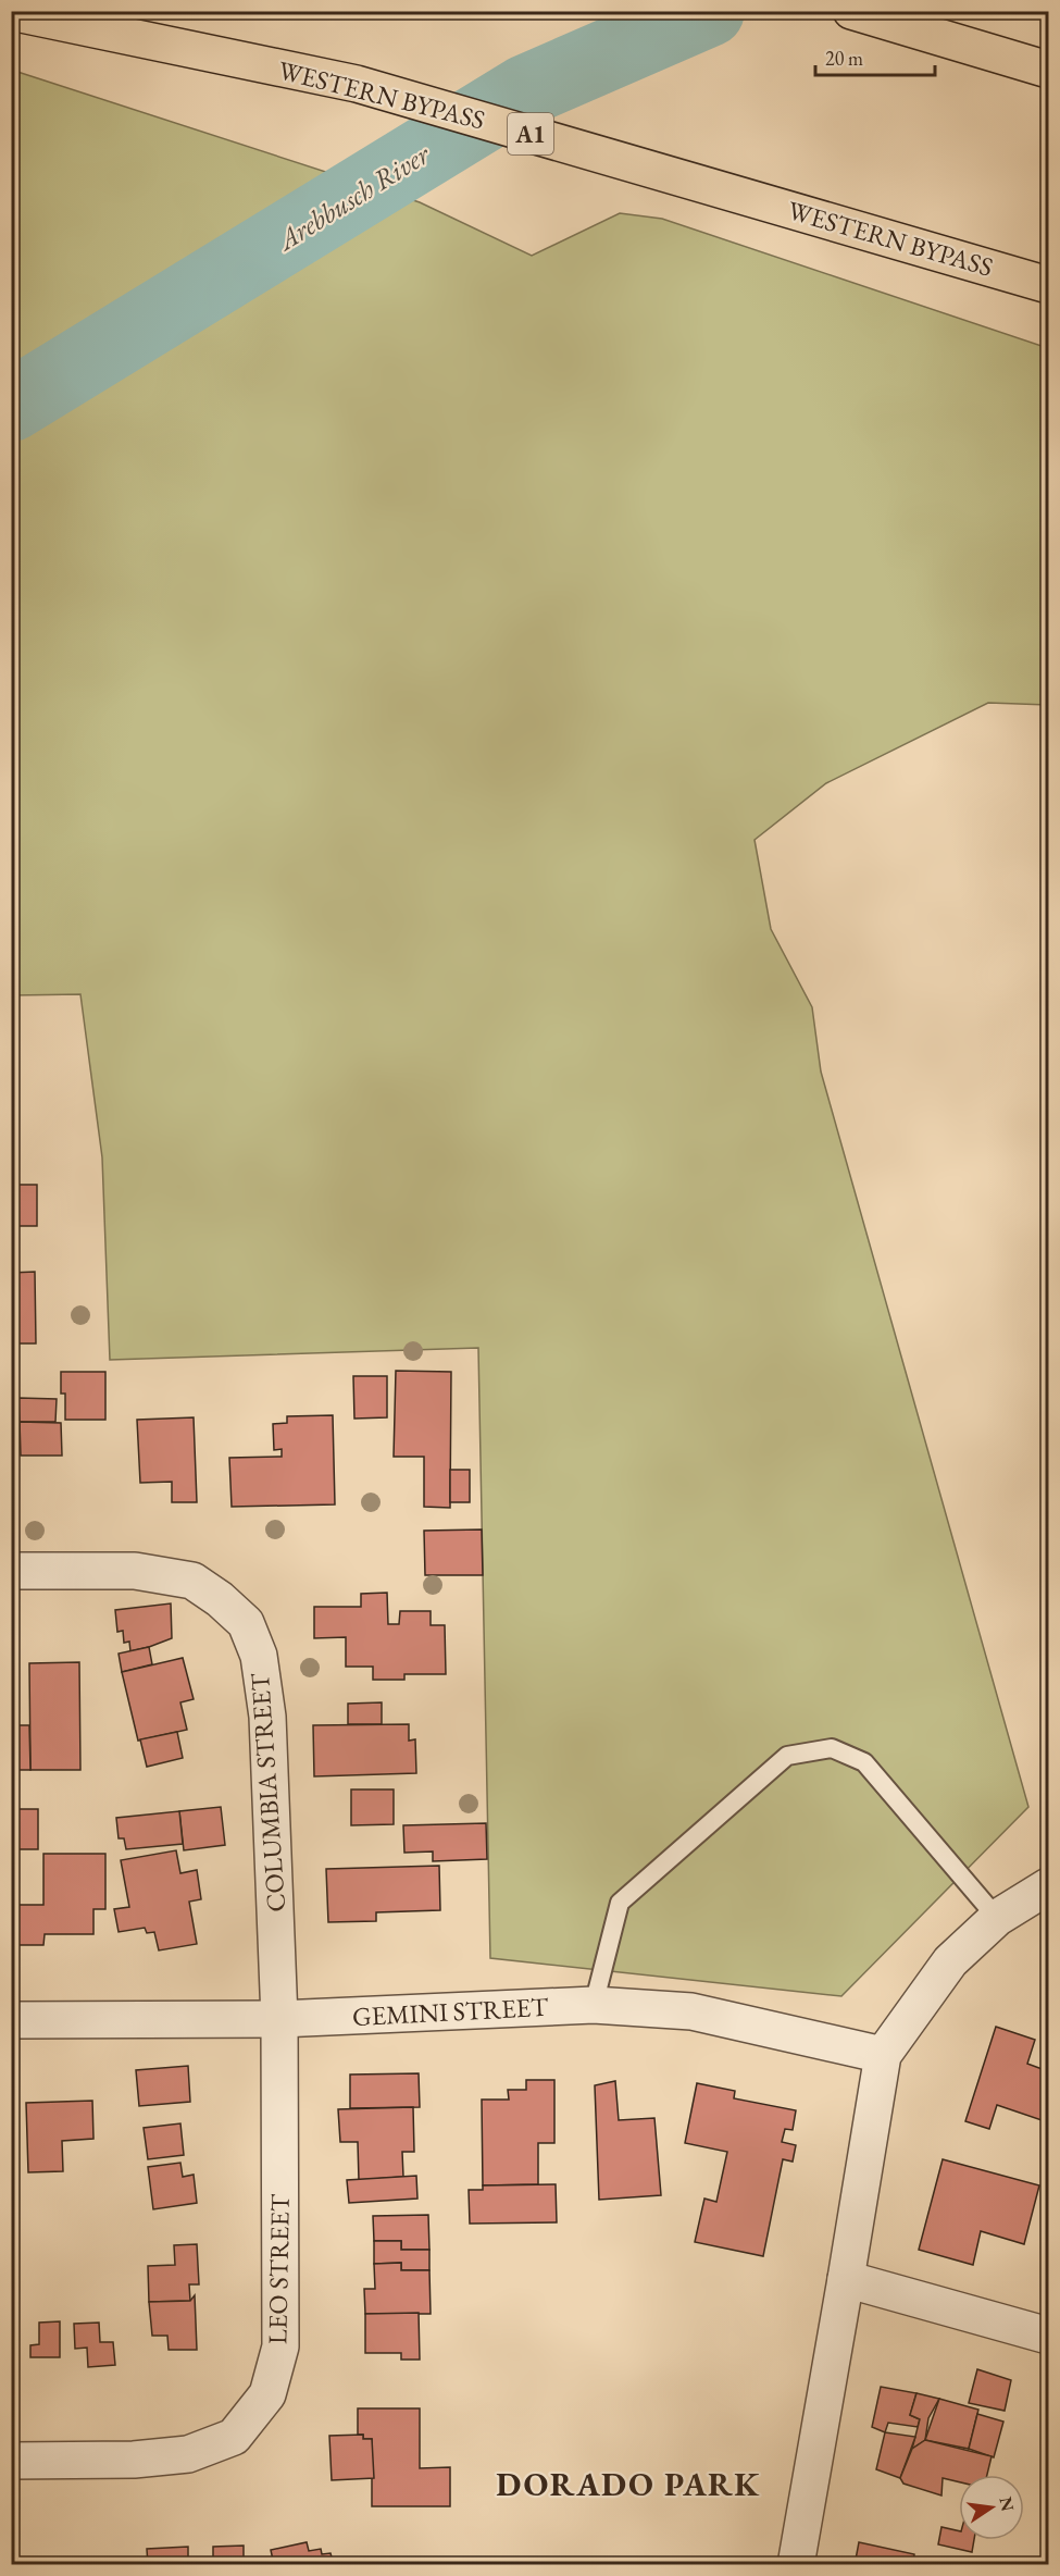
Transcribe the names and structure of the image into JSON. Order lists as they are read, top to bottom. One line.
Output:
{"streets":{"highway":["WESTERN BYPASS","A1"],"street":["COLUMBIA STREET","GEMINI STREET","LEO STREET"]},"crossings":[["COLUMBIA STREET","GEMINI STREET"],["COLUMBIA STREET","LEO STREET"],["GEMINI STREET","LEO STREET"]],"districts":["DORADO PARK"],"water":["Arebbusch River"],"scale_bar":"20 m","north":"right"}
